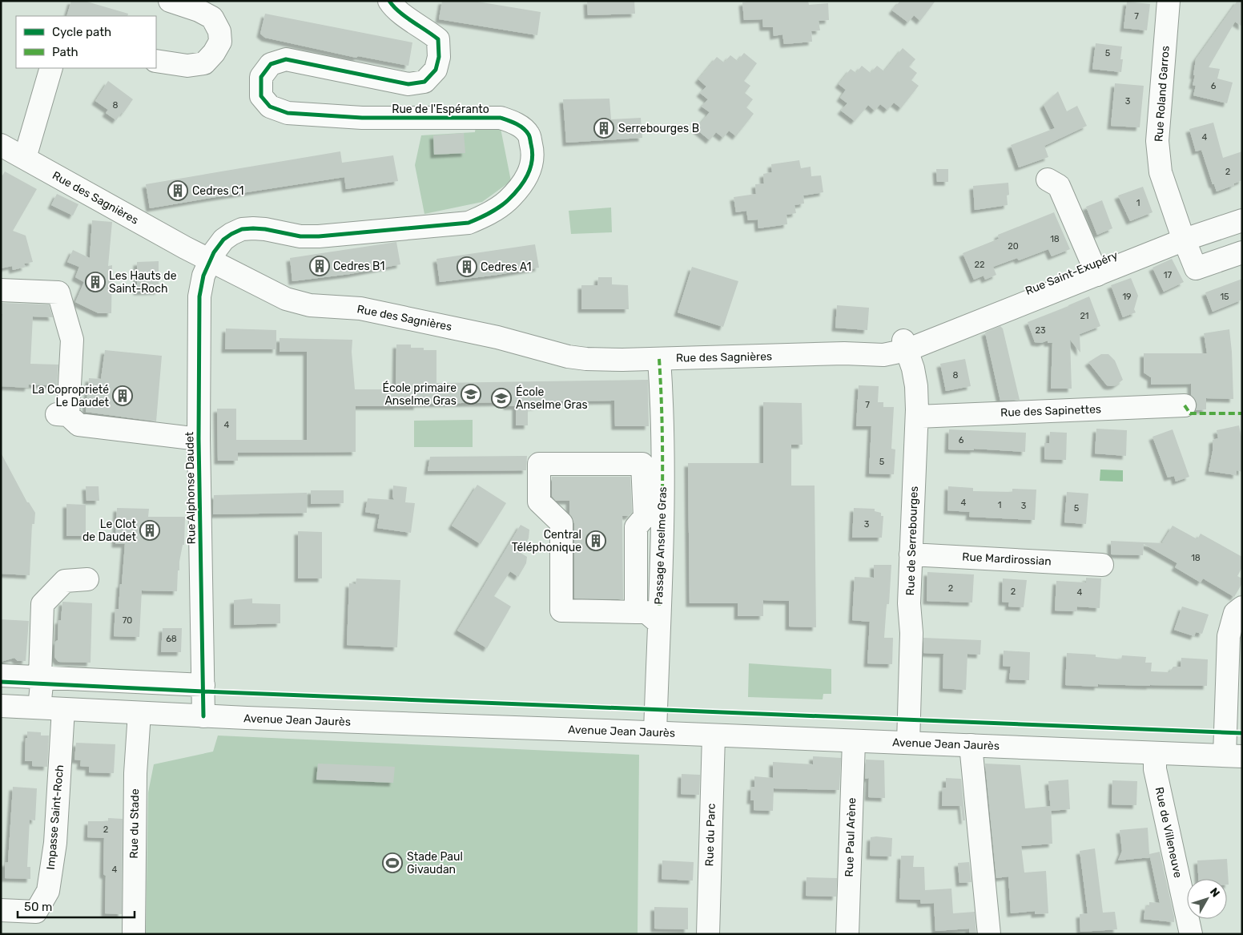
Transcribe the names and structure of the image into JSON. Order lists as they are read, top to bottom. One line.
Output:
{"streets":{"street":["Rue Roland Garros","Rue de l'Espéranto","Rue des Sagnières","Rue Saint-Exupéry","Rue des Sapinettes","Rue Alphonse Daudet","Rue de Serrebourges","Passage Anselme Gras","Rue Mardirossian","Avenue Jean Jaurès","Impasse Saint-Roch","Rue du Stade","Rue de Villeneuve","Rue du Parc","Rue Paul Arène"]},"crossings":[["Rue Roland Garros","Rue Saint-Exupéry"],["Rue de l'Espéranto","Rue des Sagnières"],["Rue de l'Espéranto","Rue Alphonse Daudet"],["Rue des Sagnières","Rue Saint-Exupéry"],["Rue des Sagnières","Rue Alphonse Daudet"],["Rue des Sagnières","Rue de Serrebourges"],["Rue des Sagnières","Passage Anselme Gras"],["Rue Saint-Exupéry","Rue de Serrebourges"],["Rue des Sapinettes","Rue de Serrebourges"],["Rue Alphonse Daudet","Avenue Jean Jaurès"],["Rue de Serrebourges","Rue Mardirossian"],["Rue de Serrebourges","Avenue Jean Jaurès"],["Passage Anselme Gras","Avenue Jean Jaurès"],["Avenue Jean Jaurès","Impasse Saint-Roch"],["Avenue Jean Jaurès","Rue du Stade"],["Avenue Jean Jaurès","Rue de Villeneuve"],["Avenue Jean Jaurès","Rue du Parc"],["Avenue Jean Jaurès","Rue Paul Arène"]],"places":{"building":["Serrebourges B","Cedres C1","Cedres B1","Cedres A1","Les Hauts de Saint-Roch","La Coproprieté Le Daudet","Le Clot de Daudet","Central Téléphonique"],"school or university":["École primaire Anselme Gras","École Anselme Gras"],"sports":["Stade Paul Givaudan"]},"house_numbers":["7","5","6","3","8","4","2","1","18","20","22","17","19","15","21","23","8","7","4","6","5","4","1","3","5","3","18","2","2","4","70","68","2","4"],"legend":["Cycle path","Path"],"scale_bar":"50 m","north":"top right"}
